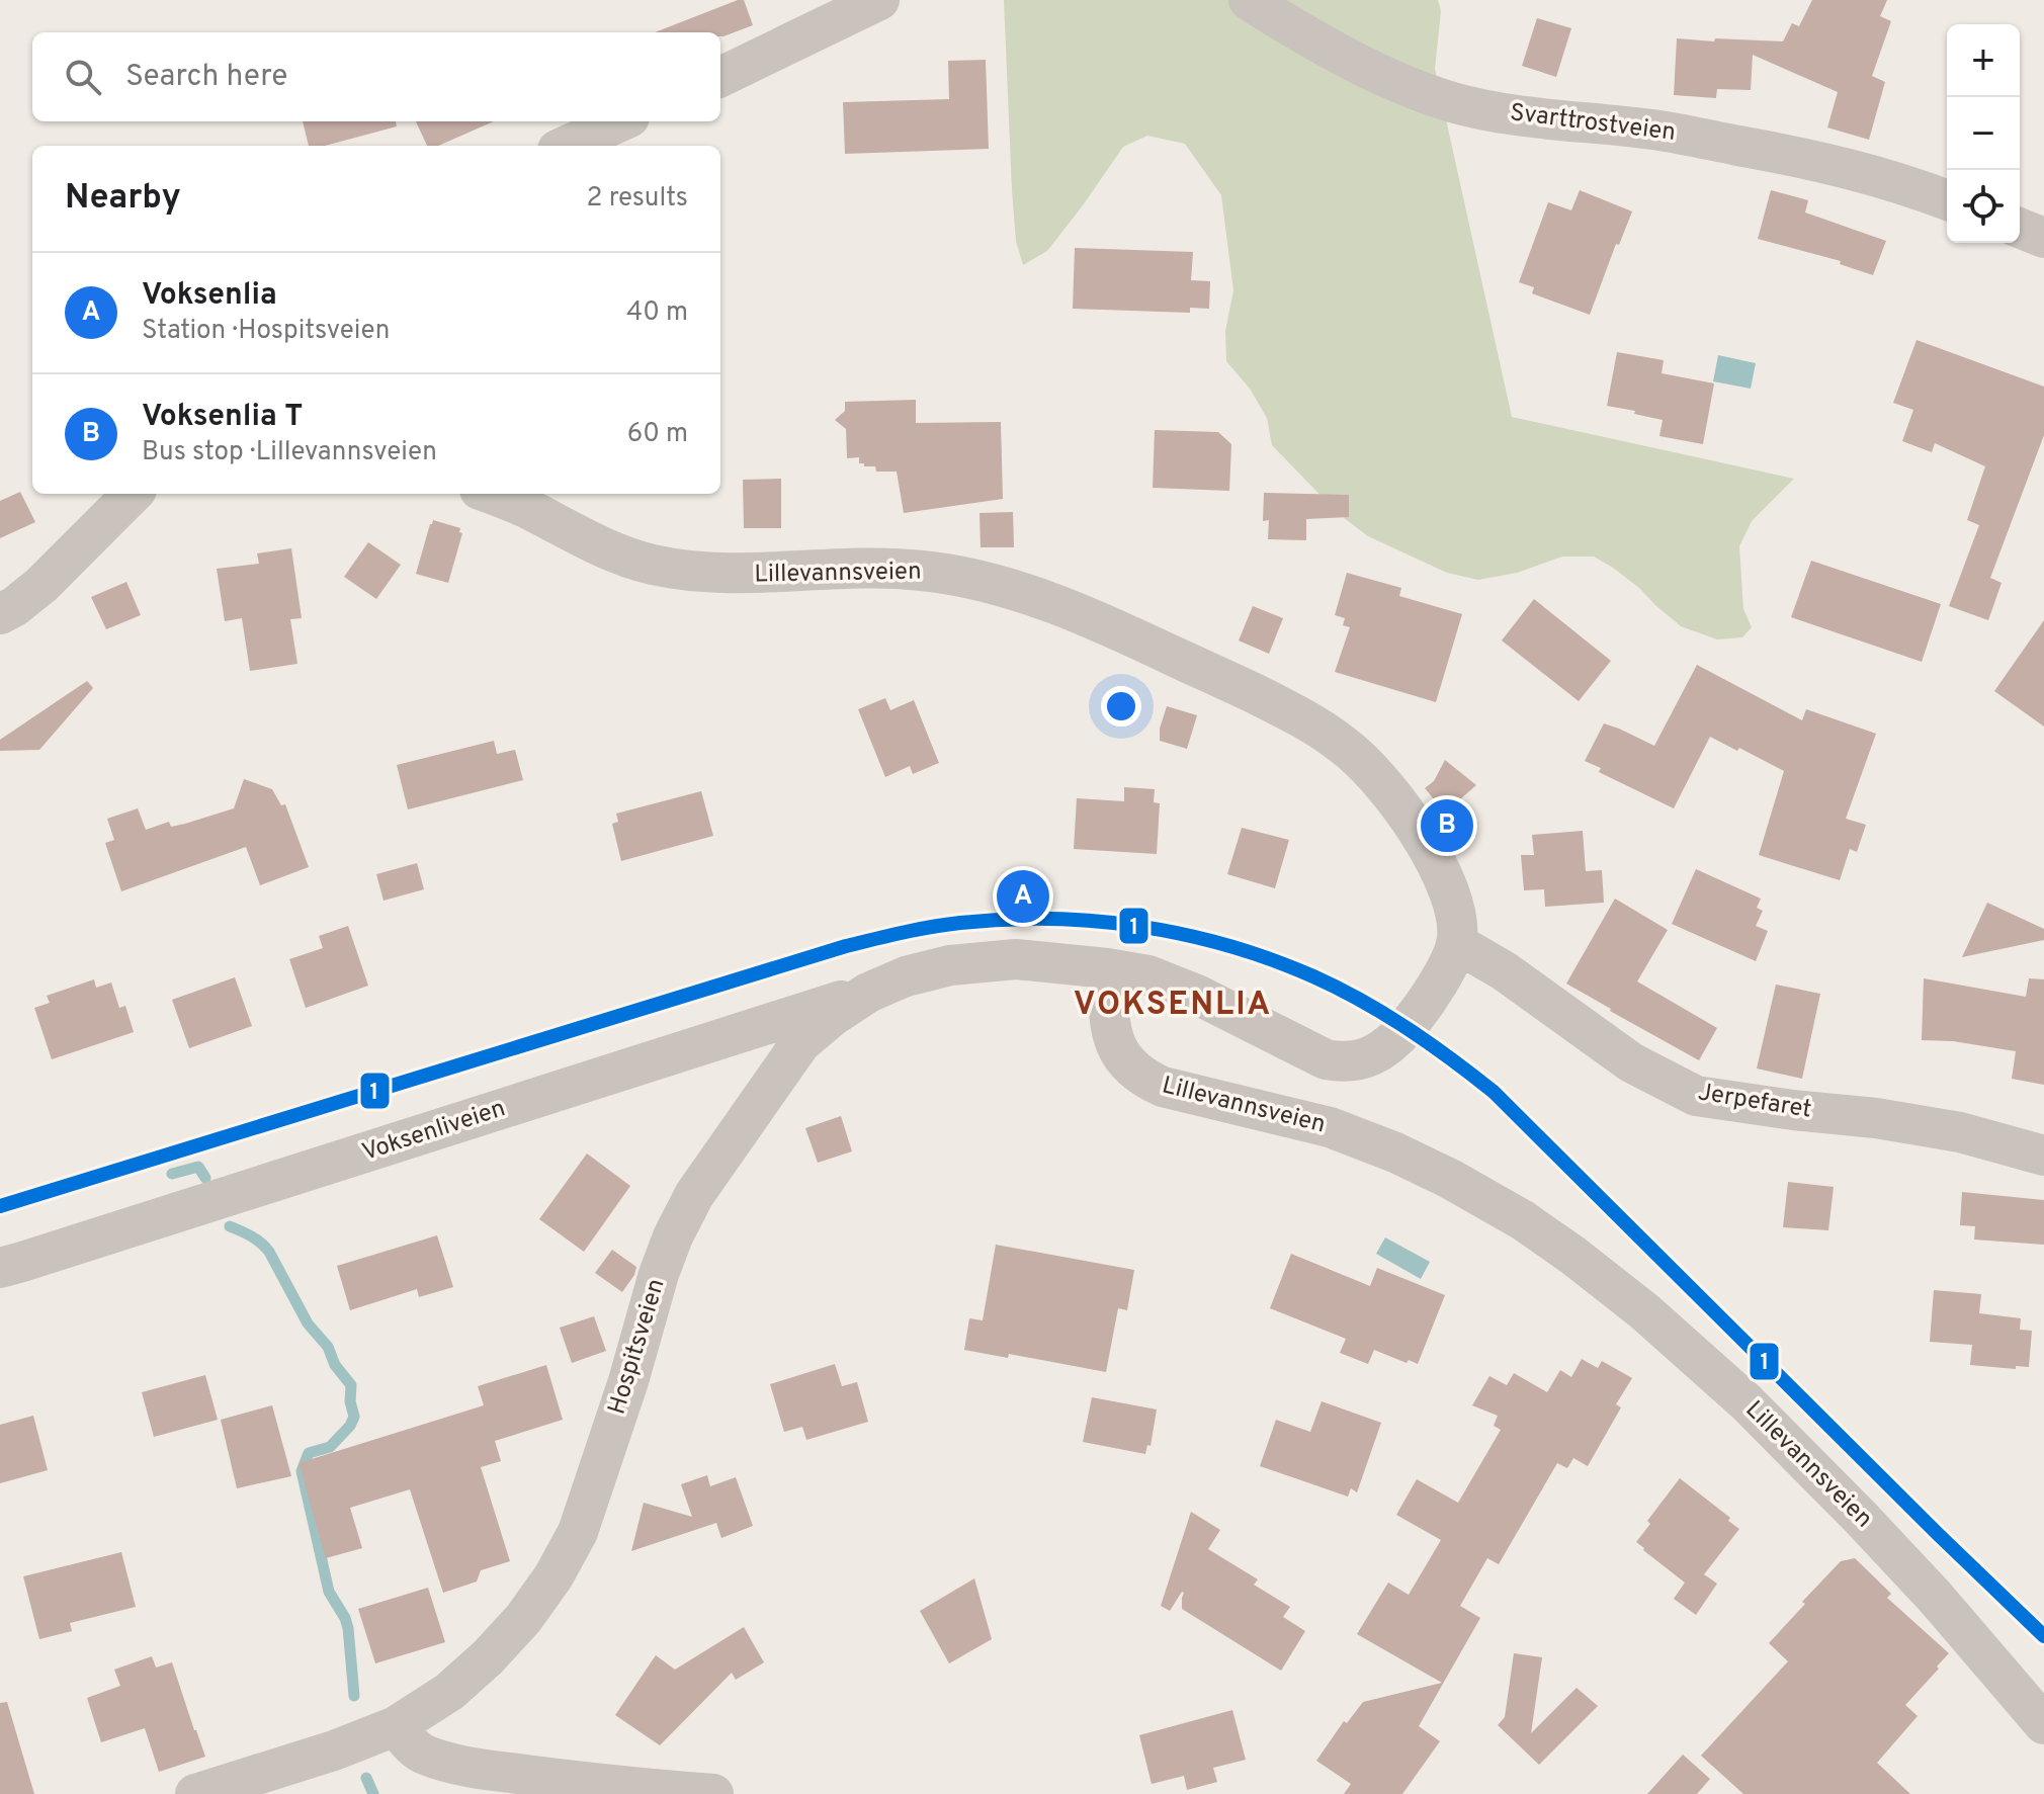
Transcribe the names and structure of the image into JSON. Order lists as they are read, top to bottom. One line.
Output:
{"streets":{"street":["Svarttrostveien","Lillevannsveien","Jerpefaret","Voksenliveien","Hospitsveien"]},"crossings":[["Lillevannsveien","Jerpefaret"],["Lillevannsveien","Hospitsveien"],["Voksenliveien","Hospitsveien"]],"districts":["VOKSENLIA"],"lines":["transit line 1"],"page":{"map_buttons":["+","−"],"search":"Search here","heading":["Nearby","2 results"],"list":[{"mark":"A","name":"Voksenlia","note":"Station · Hospitsveien","value":"40 m"},{"mark":"B","name":"Voksenlia T","note":"Bus stop · Lillevannsveien","value":"60 m"}],"pins":["B","A"]}}
